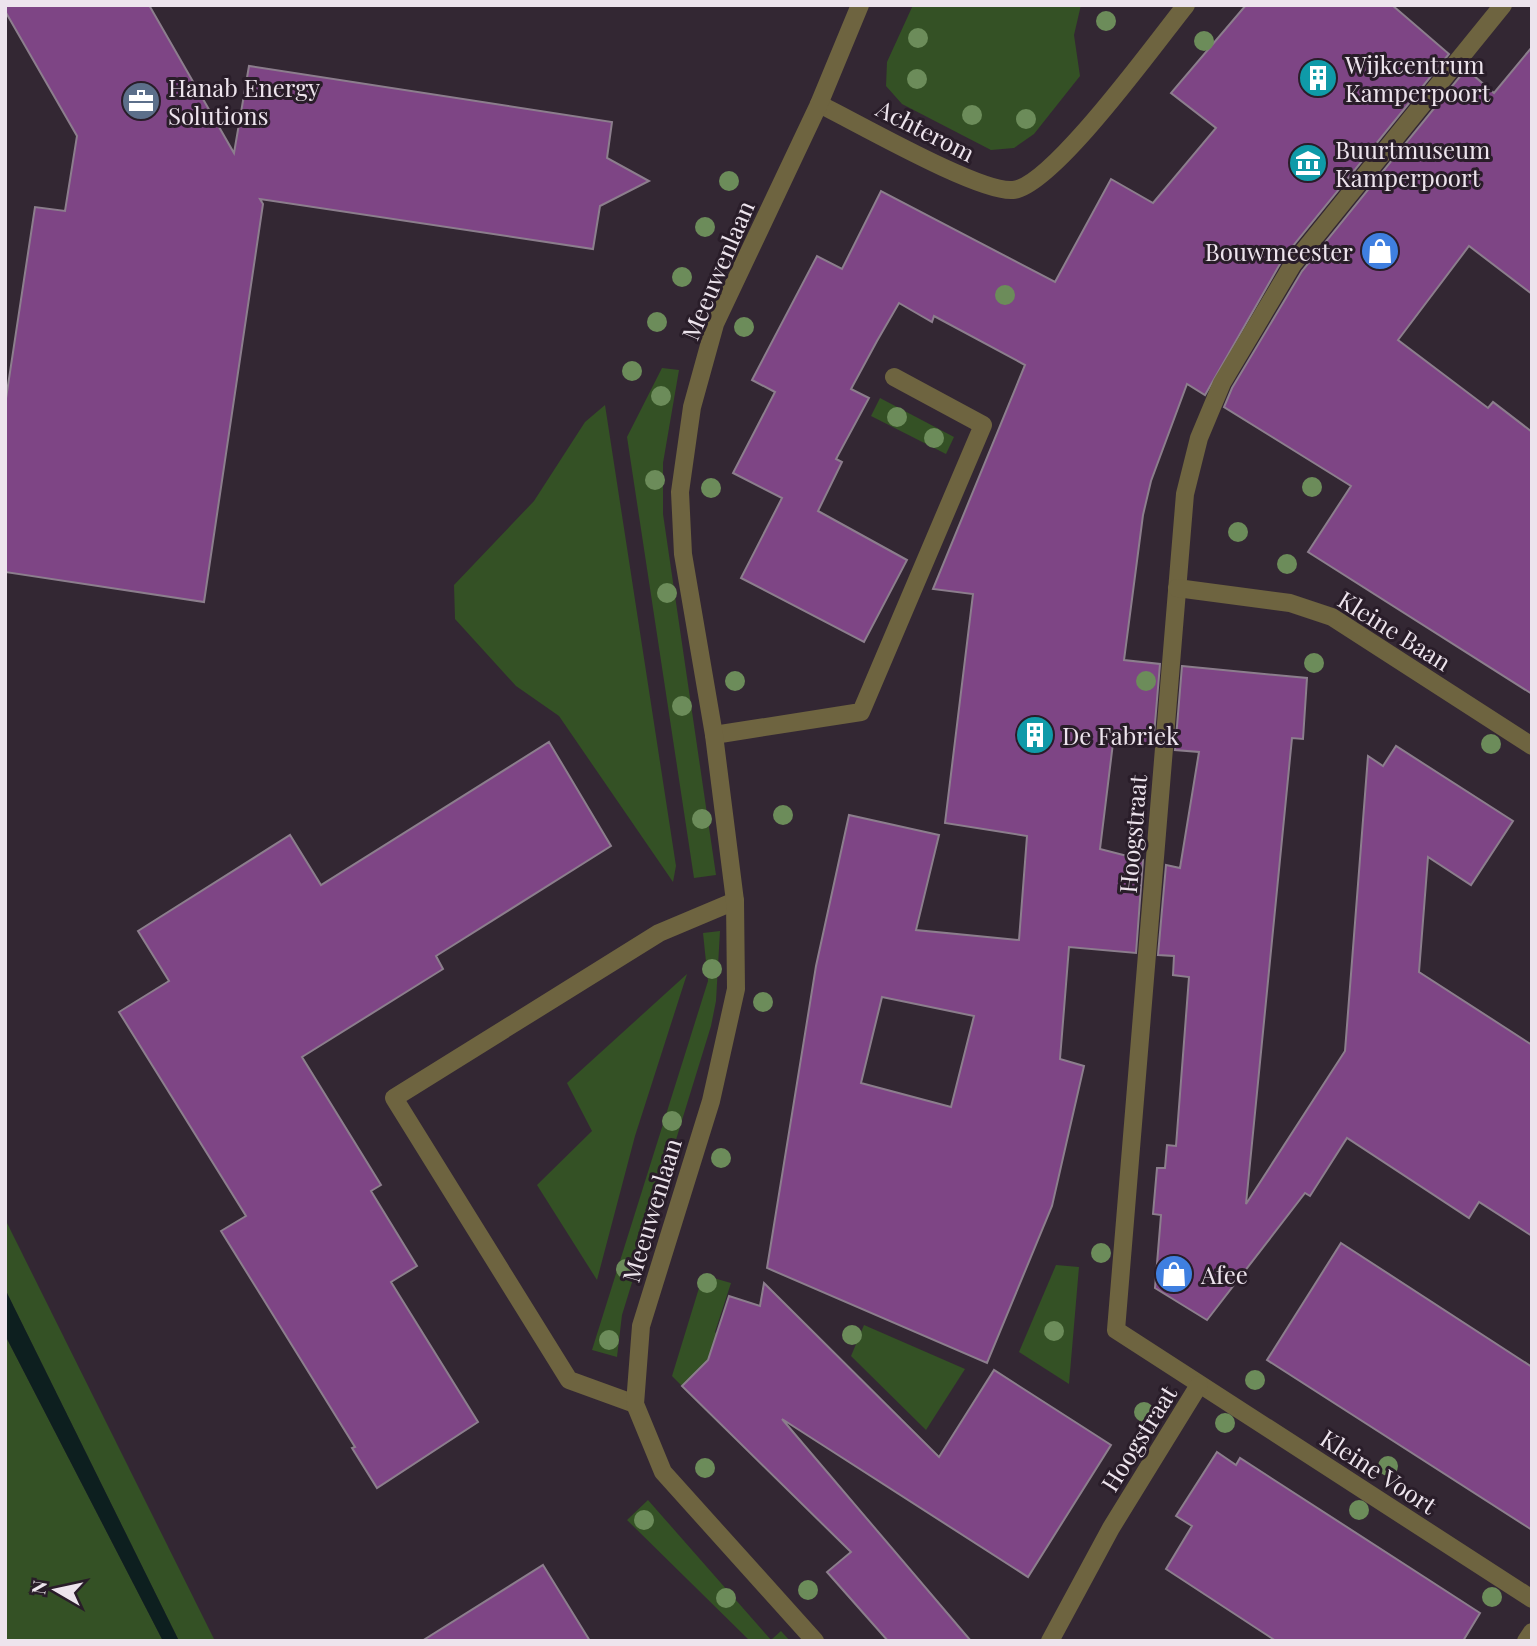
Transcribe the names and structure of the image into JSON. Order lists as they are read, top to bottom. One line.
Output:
{"streets":{"street":["Achterom","Meeuwenlaan","Kleine Baan","Hoogstraat","Kleine Voort"]},"crossings":[["Achterom","Meeuwenlaan"],["Kleine Baan","Hoogstraat"],["Hoogstraat","Kleine Voort"]],"places":{"building":["Wijkcentrum Kamperpoort","De Fabriek"],"office":["Hanab Energy Solutions"],"museum":["Buurtmuseum Kamperpoort"],"shop":["Bouwmeester","Afee"]},"north":"left"}
